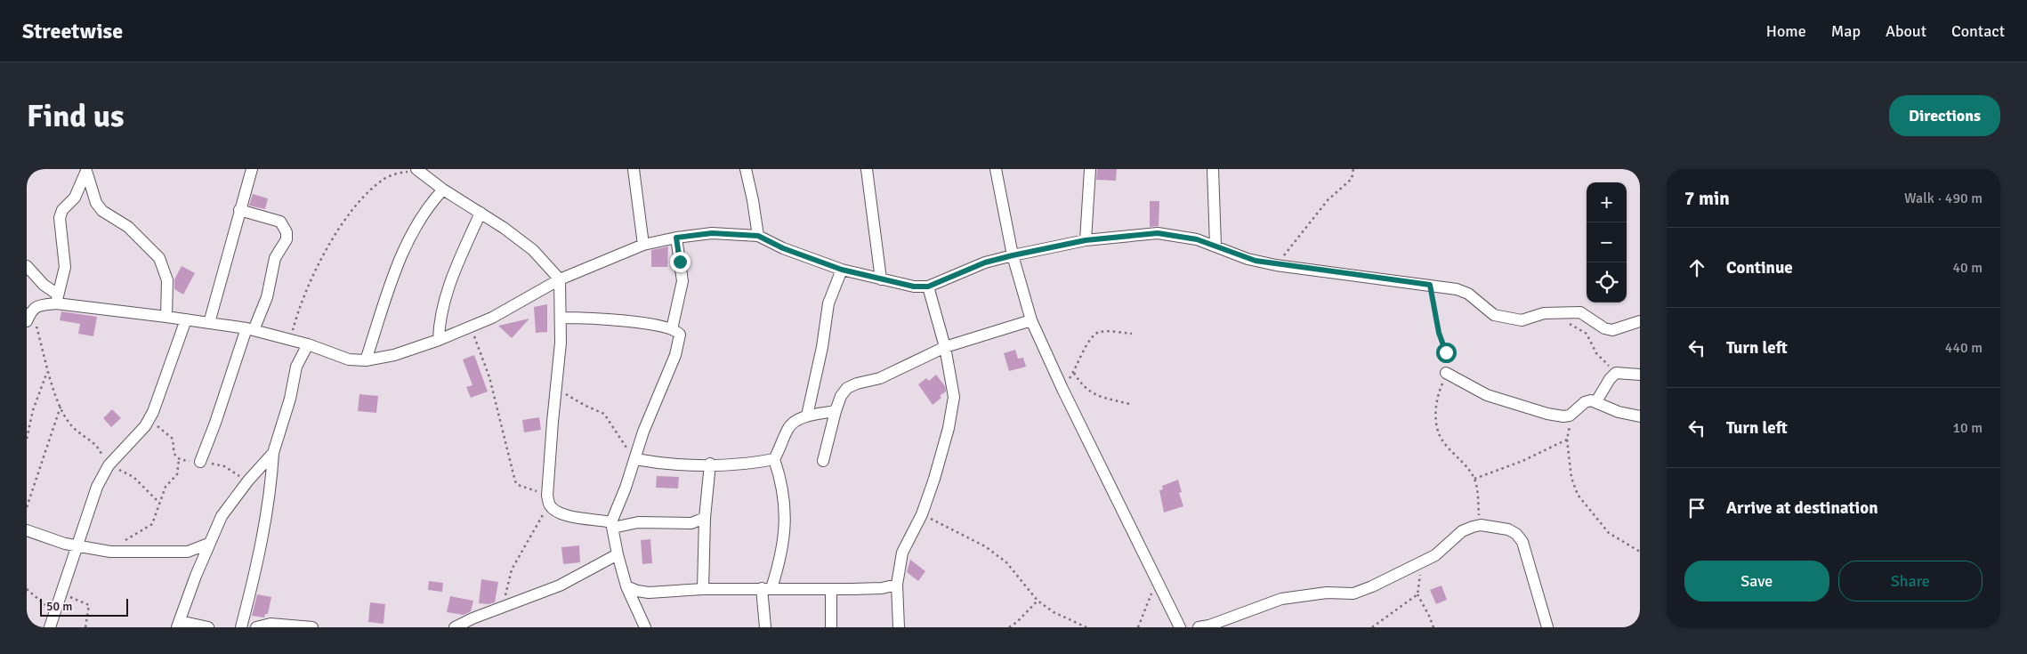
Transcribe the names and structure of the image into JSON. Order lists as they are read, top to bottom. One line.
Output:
{"scale_bar":"50 m","page":{"header":"Streetwise","nav":["Home","Map","About","Contact"],"buttons":["Directions",["Save","Share"]],"title":"Find us","heading":["7 min","Walk · 490 m"],"map_buttons":["+","−"],"list":[["Continue","40 m"],["Turn left","440 m"],["Turn left","10 m"],"Arrive at destination"],"scale":"50 m"}}
